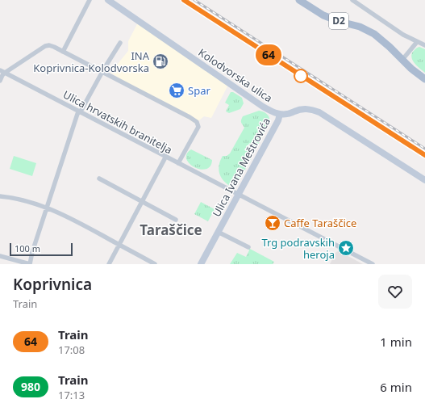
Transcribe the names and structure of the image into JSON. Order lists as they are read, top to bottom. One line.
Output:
{"streets":{"main road":["D2","Kolodvorska ulica","Ulica Ivana Meštrovića"],"street":["Ulica hrvatskih branitelja"]},"crossings":[["Kolodvorska ulica","Ulica Ivana Meštrovića"],["Ulica hrvatskih branitelja","Ulica Ivana Meštrovića"]],"districts":["Taraščice"],"places":{"fuel station":["INA Koprivnica-Kolodvorska"],"supermarket":["Spar"],"bar":["Caffe Taraščice"],"place":["Trg podravskih heroja"]},"scale_bar":"100 m","page":{"on_map":"64","scale":"100 m","heading":["Koprivnica","Train"],"list":[{"mark":"64","name":"Train","note":"17:08","value":"1 min"},{"mark":"980","name":"Train","note":"17:13","value":"6 min"}]}}
